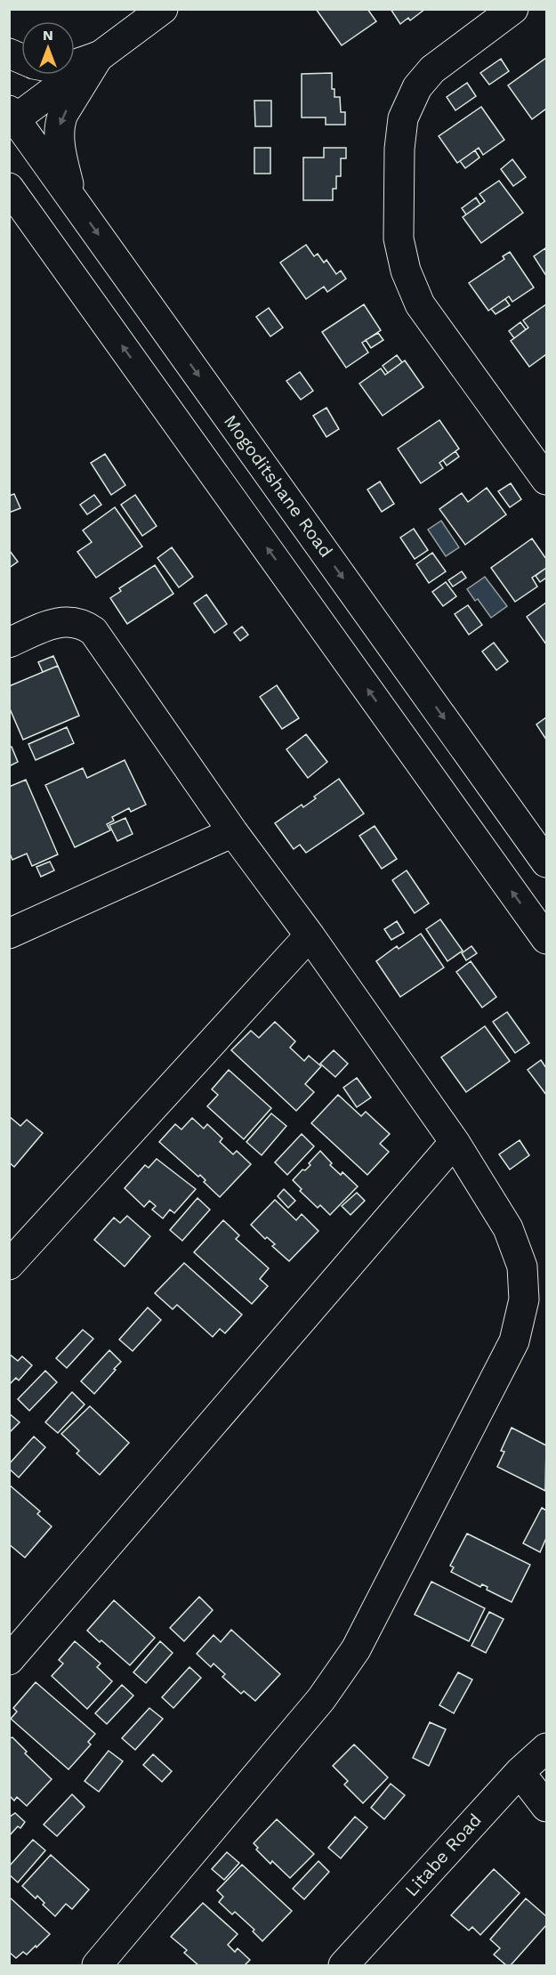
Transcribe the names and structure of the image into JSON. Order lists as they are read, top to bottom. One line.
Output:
{"streets":{"street":["Mogoditshane Road","Litabe Road"]},"north":"top"}
